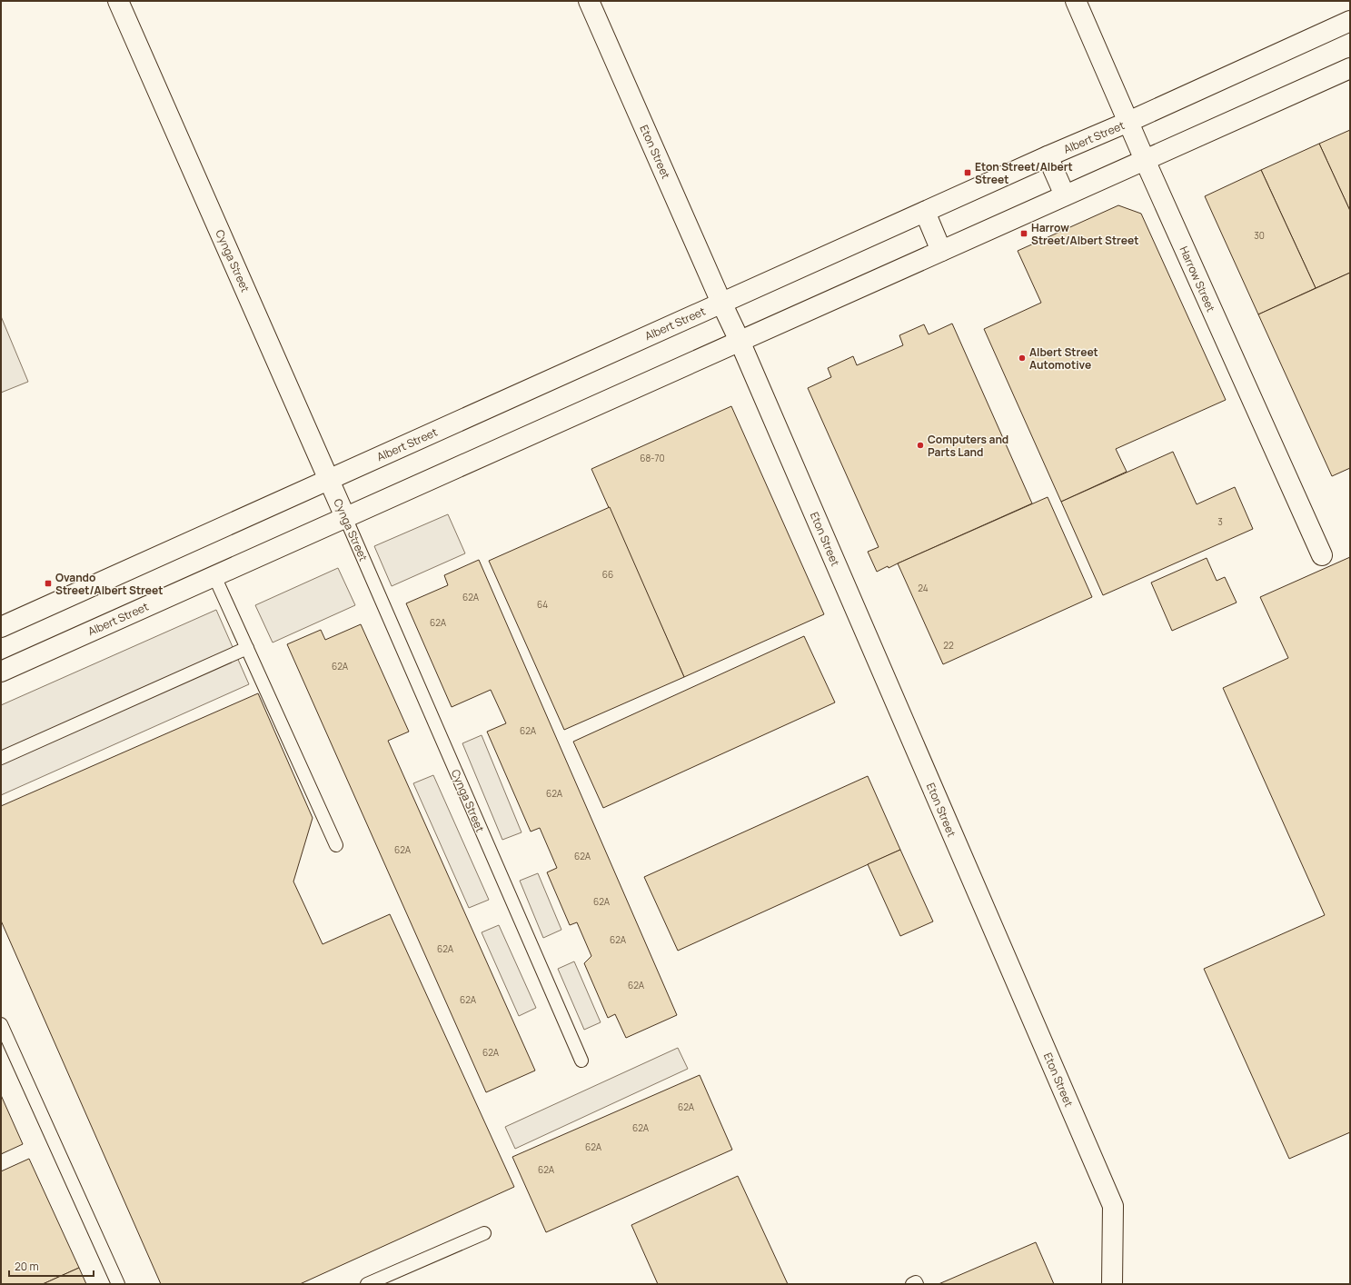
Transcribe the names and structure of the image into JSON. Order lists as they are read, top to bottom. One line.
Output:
{"streets":{"main road":["Albert Street","Eton Street","Cynga Street","Harrow Street"]},"crossings":[["Albert Street","Eton Street"],["Albert Street","Cynga Street"],["Albert Street","Harrow Street"]],"places":{"transit":["Eton Street/Albert Street","Harrow Street/Albert Street","Ovando Street/Albert Street"],"other":["Albert Street Automotive","Computers and Parts Land"]},"house_numbers":["30","68-70","3","66","24","62A","64","62A","22","62A","62A","62A","62A","62A","62A","62A","62A","62A","62A","62A","62A","62A","62A","62A"],"scale_bar":"20 m"}
